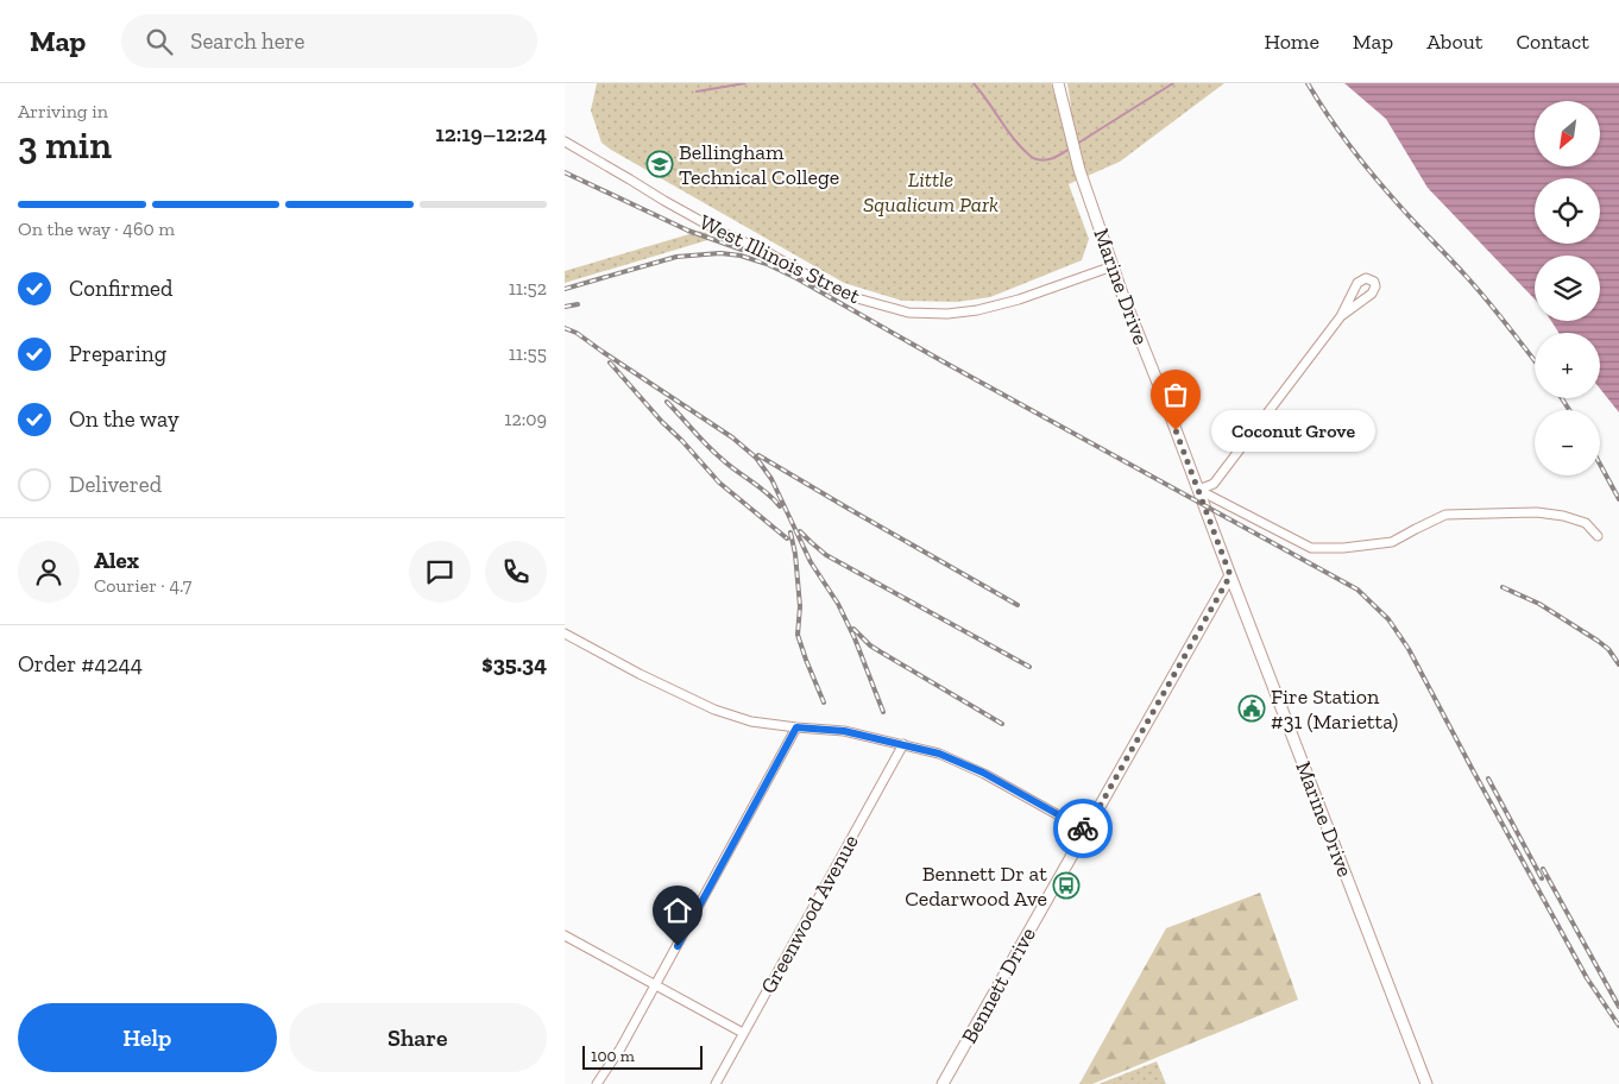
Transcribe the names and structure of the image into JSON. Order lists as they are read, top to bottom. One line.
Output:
{"streets":{"main road":["Marine Drive","Bennett Drive"],"street":["West Illinois Street","Greenwood Avenue"]},"crossings":[["West Illinois Street","Marine Drive"],["Marine Drive","Bennett Drive"]],"parks":["Little Squalicum Park"],"places":{"school or university":["Bellingham Technical College"],"other":["Coconut Grove"],"public building":["Fire Station #31 (Marietta)"],"bus stop":["Bennett Dr at Cedarwood Ave"]},"scale_bar":"100 m","north":"bottom left","page":{"header":"Map","search":"Search here","nav":["Home","Map","About","Contact"],"heading":["3 min","Arriving in","12:19–12:24"],"panel":["Alex","Courier · 4.7","Order #4244","$35.34"],"map_buttons":["+","−"],"bar":"On the way · 460 m","list":[["Confirmed","11:52"],["Preparing","11:55"],["On the way","12:09"],"Delivered"],"bubble":"Coconut Grove","buttons":["Help","Share"],"scale":"100 m"}}
